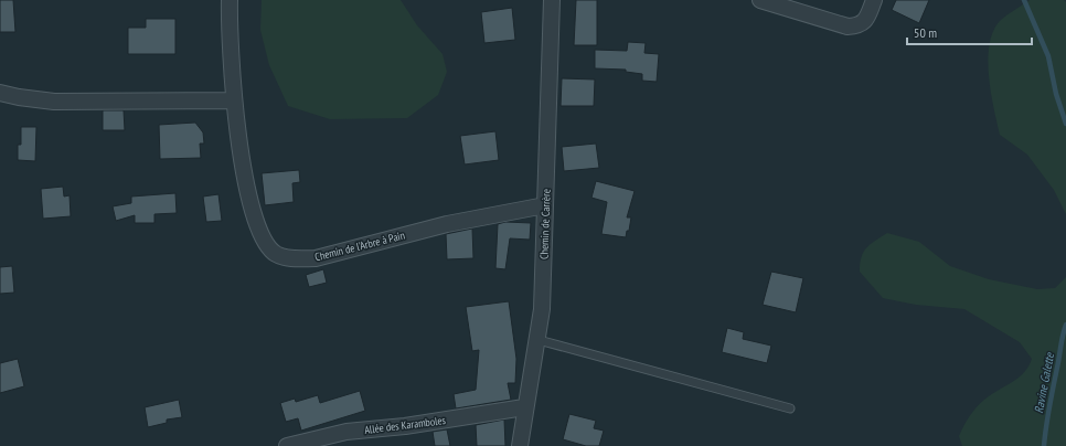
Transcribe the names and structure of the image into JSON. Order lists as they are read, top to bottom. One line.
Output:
{"streets":{"street":["Chemin de Carrère","Chemin de l'Arbre à Pain","Allée des Karamboles"]},"crossings":[["Chemin de Carrère","Chemin de l'Arbre à Pain"],["Chemin de Carrère","Allée des Karamboles"]],"water":["Ravine Galette"],"scale_bar":"50 m"}
